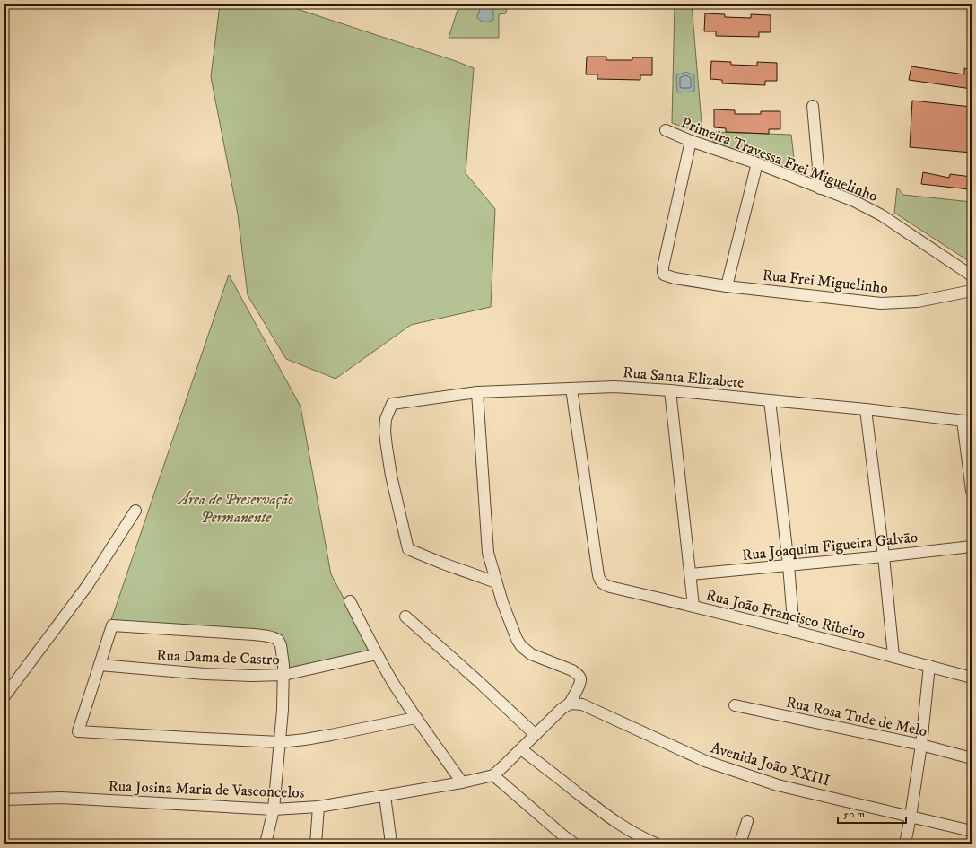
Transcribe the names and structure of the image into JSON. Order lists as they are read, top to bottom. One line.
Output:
{"streets":{"street":["Primeira Travessa Frei Miguelinho","Rua Frei Miguelinho","Rua Santa Elizabete","Rua Joaquim Figueira Galvão","Rua João Francisco Ribeiro","Rua Dama de Castro","Rua Rosa Tude de Melo","Avenida João XXIII","Rua Josina Maria de Vasconcelos"]},"crossings":[["Primeira Travessa Frei Miguelinho","Rua Frei Miguelinho"],["Rua Santa Elizabete","Rua João Francisco Ribeiro"],["Avenida João XXIII","Rua Josina Maria de Vasconcelos"]],"parks":["Área de Preservação Permanente"],"scale_bar":"50 m"}
